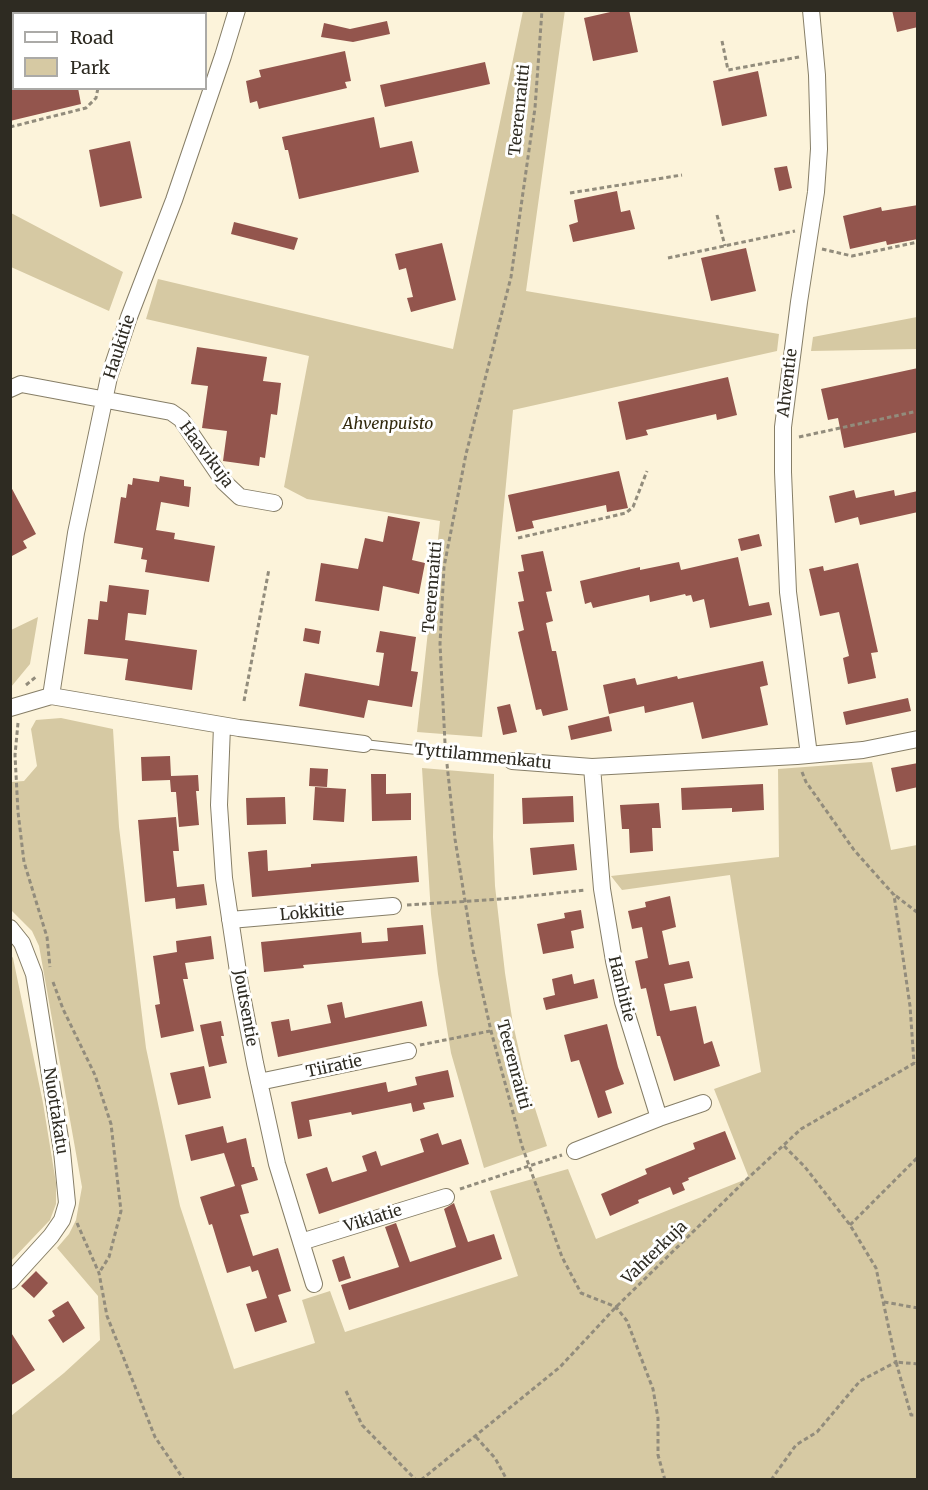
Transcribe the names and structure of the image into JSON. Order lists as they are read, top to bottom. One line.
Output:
{"streets":{"street":["Haukitie","Ahventie","Haavikuja","Tyttilammenkatu","Lokkitie","Hanhitie","Joutsentie","Tiiratie","Nuottakatu","Viklatie"],"path":["Teerenraitti","Vahterkuja"]},"crossings":[["Teerenraitti","Tyttilammenkatu"],["Teerenraitti","Vahterkuja"],["Haukitie","Haavikuja"],["Haukitie","Tyttilammenkatu"],["Ahventie","Tyttilammenkatu"],["Tyttilammenkatu","Hanhitie"],["Tyttilammenkatu","Joutsentie"],["Lokkitie","Joutsentie"],["Joutsentie","Tiiratie"],["Joutsentie","Viklatie"]],"parks":["Ahvenpuisto"],"legend":["Road","Park"]}
